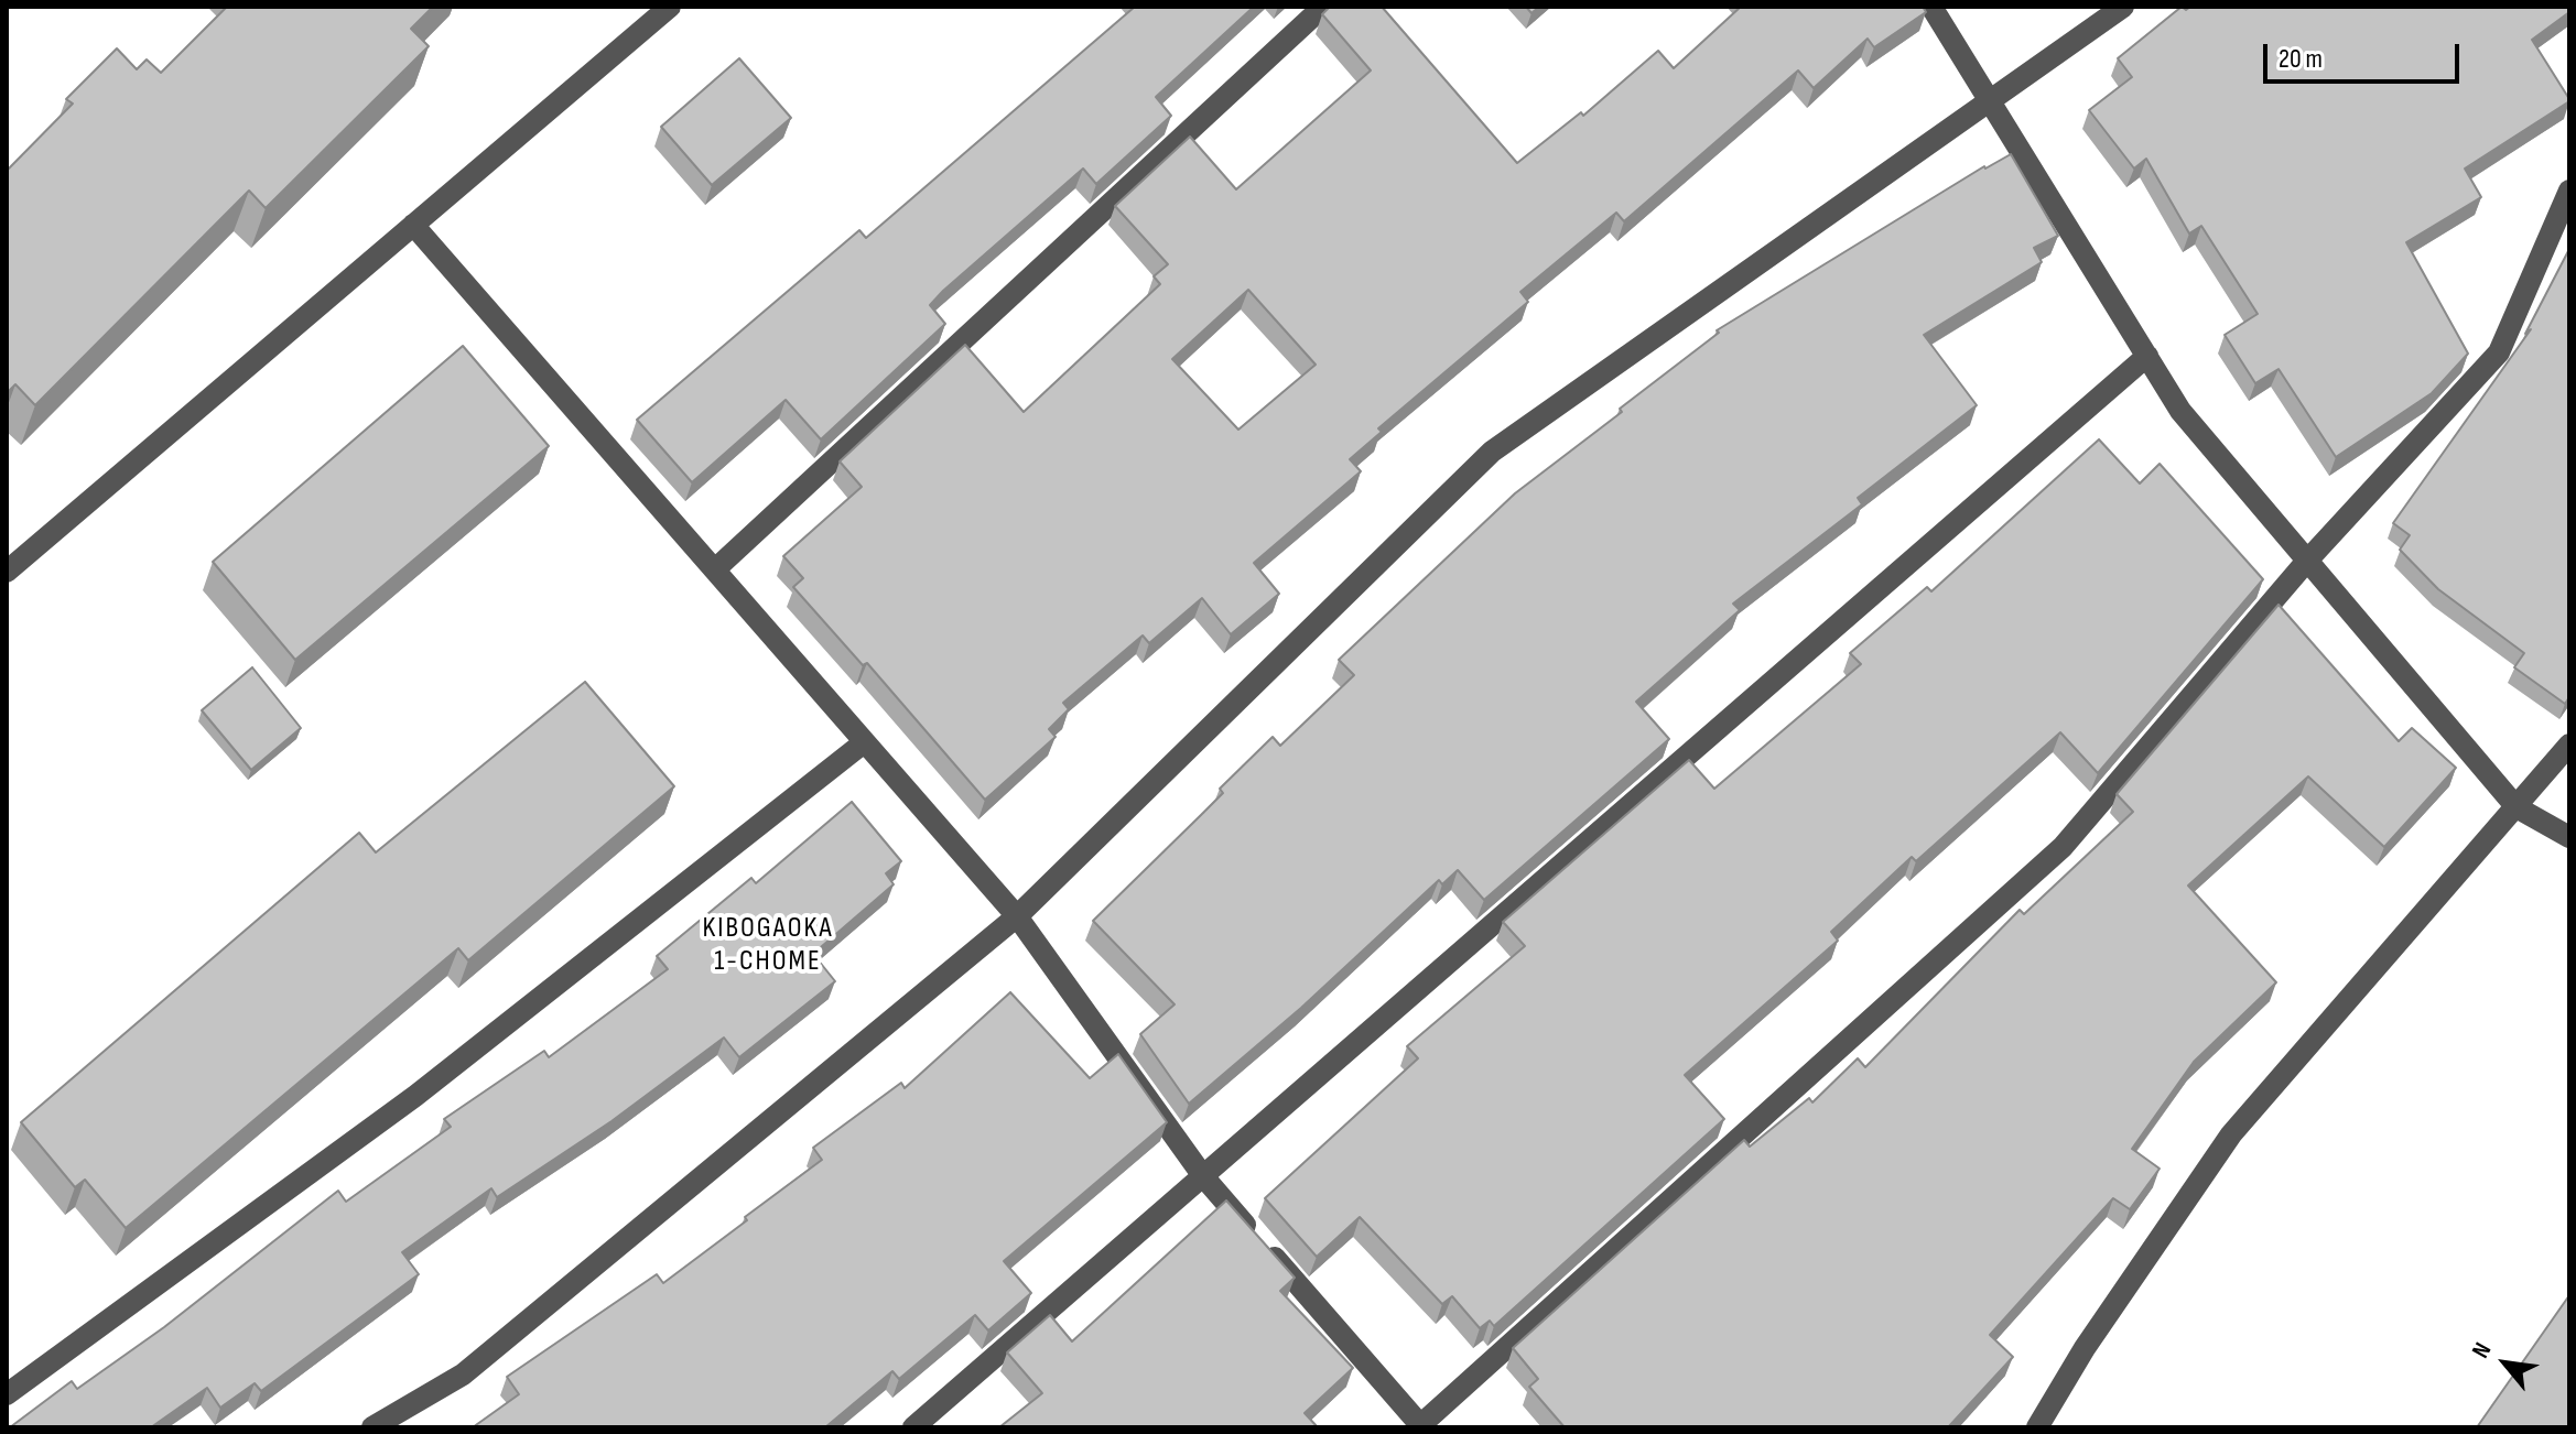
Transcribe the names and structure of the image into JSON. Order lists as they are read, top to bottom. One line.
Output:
{"districts":["KIBOGAOKA 1-CHOME"],"scale_bar":"20 m","north":"top left"}
